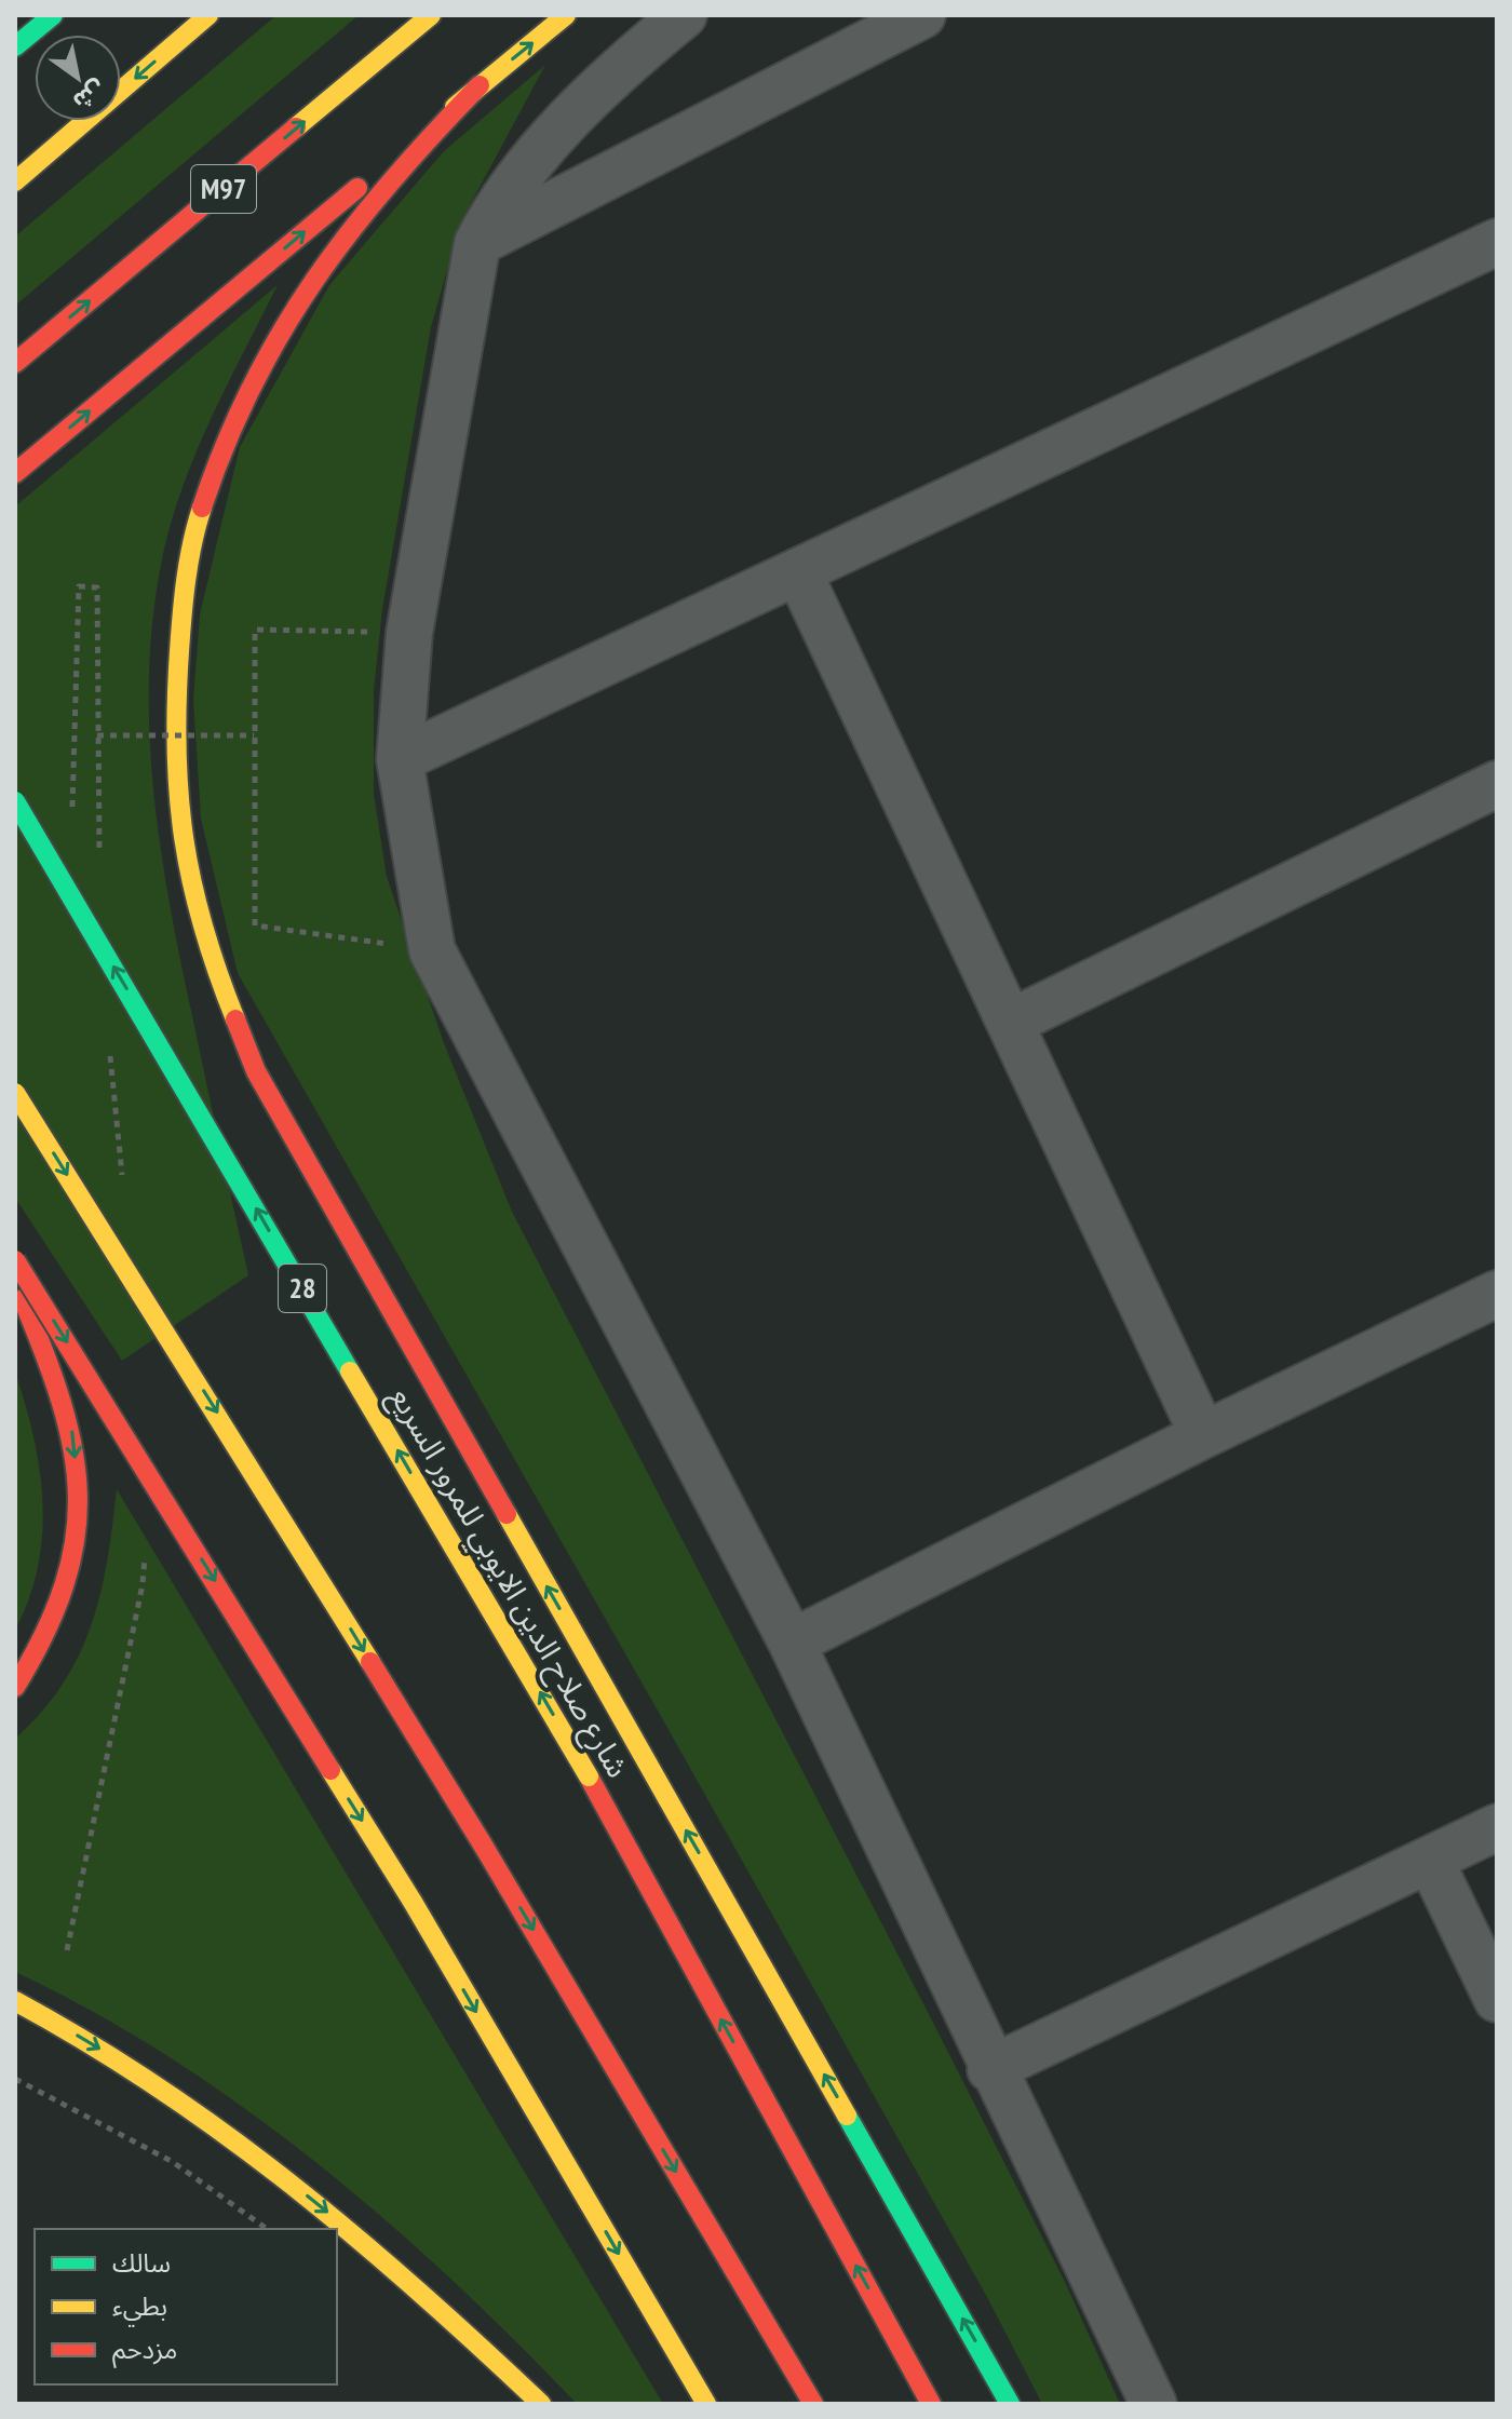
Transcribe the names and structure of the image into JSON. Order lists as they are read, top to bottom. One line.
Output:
{"streets":{"highway":["M97","28","شارع صلاح الدين الايوبي للمرور السريع"]},"legend":["سالك","بطيء","مزدحم"],"north":"bottom right"}
